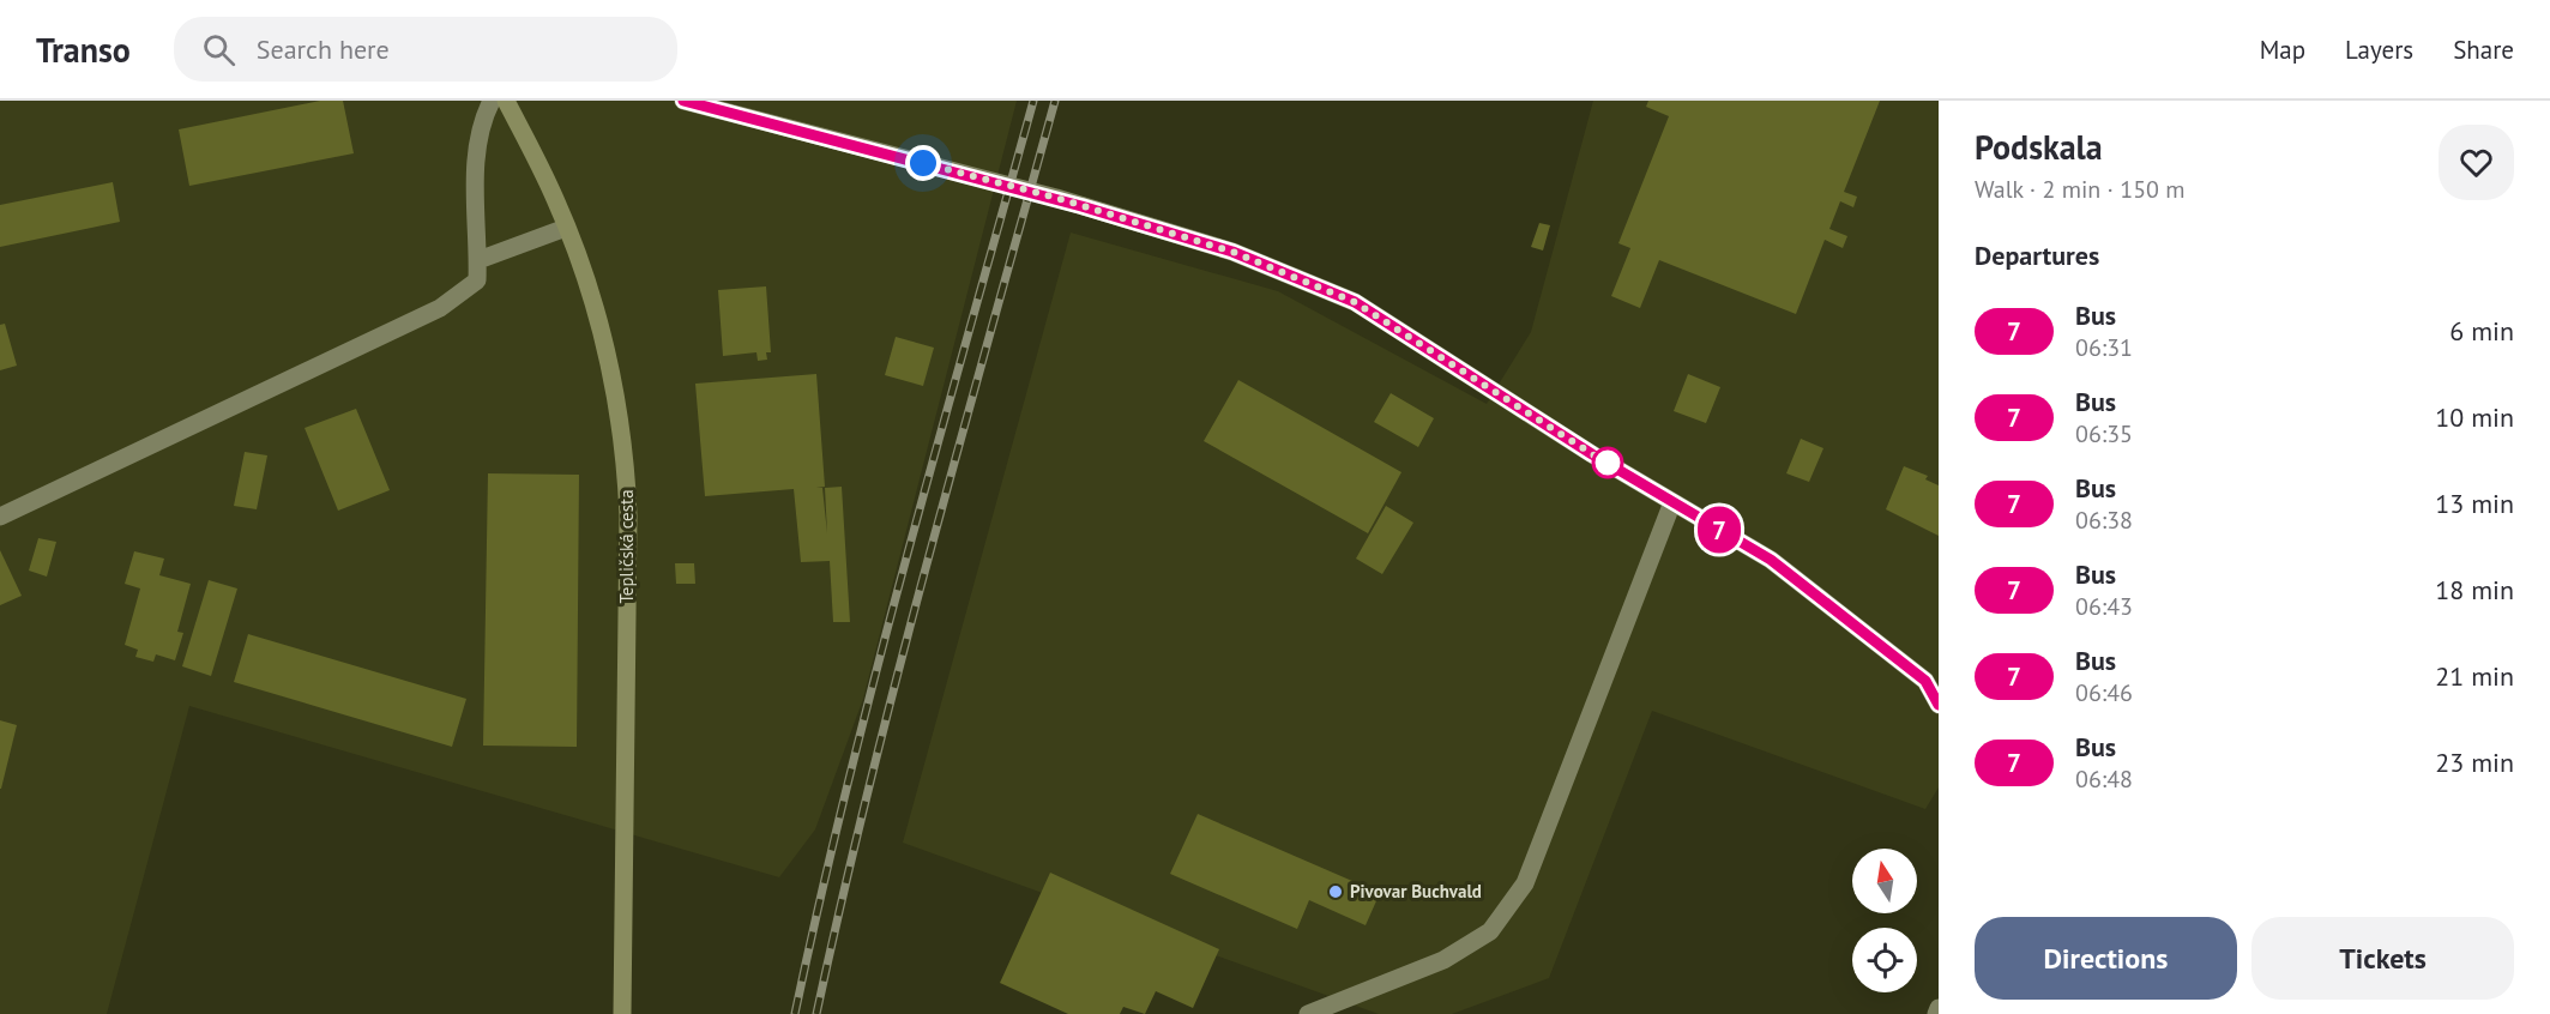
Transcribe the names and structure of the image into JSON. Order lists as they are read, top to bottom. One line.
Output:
{"streets":{"street":["Tepličská cesta"]},"places":["Pivovar Buchvald"],"lines":["bus line 7"],"north":"top","page":{"header":"Transo","search":"Search here","nav":["Map","Layers","Share"],"on_map":"7","heading":[["Podskala","Walk · 2 min · 150 m"],"Departures"],"list":[{"mark":"7","name":"Bus","note":"06:31","value":"6 min"},{"mark":"7","name":"Bus","note":"06:35","value":"10 min"},{"mark":"7","name":"Bus","note":"06:38","value":"13 min"},{"mark":"7","name":"Bus","note":"06:43","value":"18 min"},{"mark":"7","name":"Bus","note":"06:46","value":"21 min"},{"mark":"7","name":"Bus","note":"06:48","value":"23 min"}],"buttons":["Directions","Tickets"]}}
